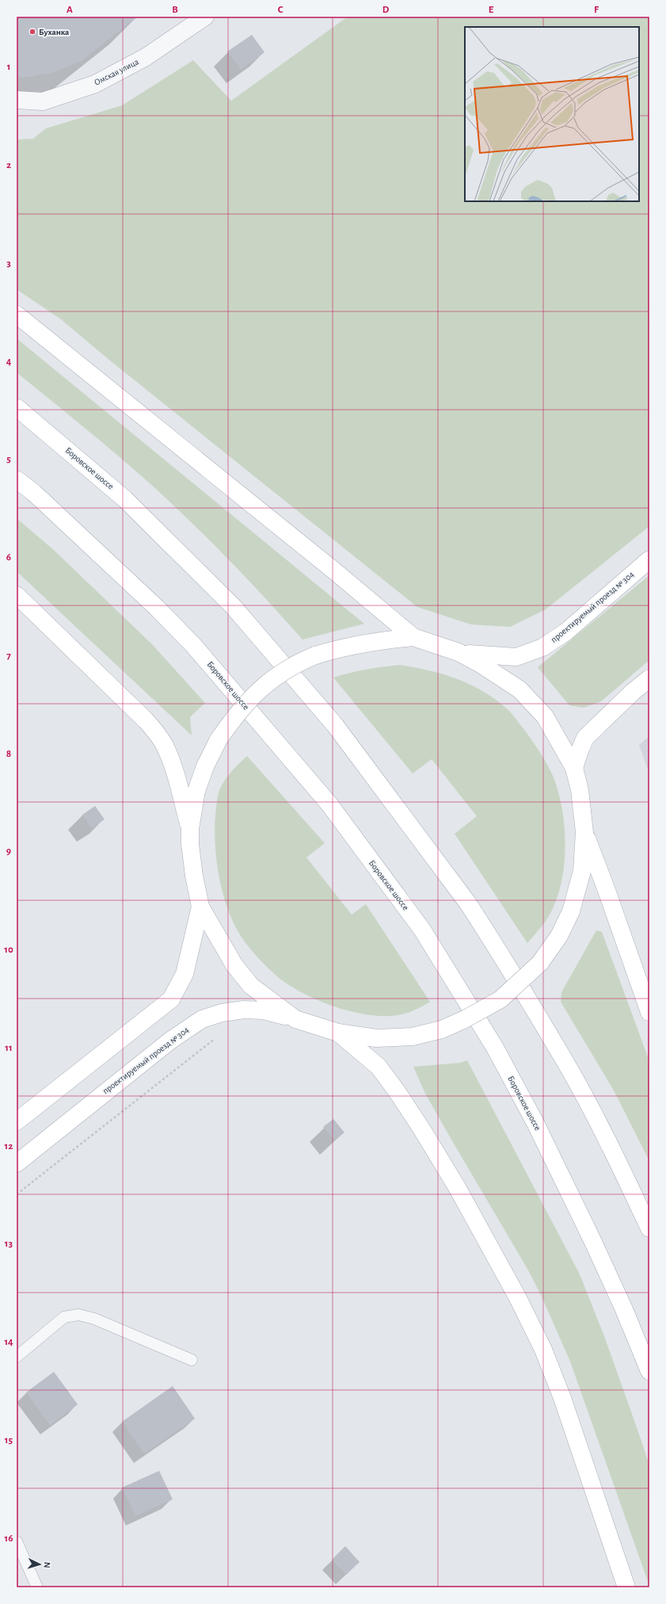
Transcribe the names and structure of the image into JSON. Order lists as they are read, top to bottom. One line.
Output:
{"streets":{"main road":["Боровское шоссе","проектируемый проезд № 304"],"street":["Омская улица"]},"places":["Буханка"],"north":"right","grid":{"columns":["A","B","C","D","E","F"],"rows":["1","2","3","4","5","6","7","8","9","10","11","12","13","14","15","16"]}}
